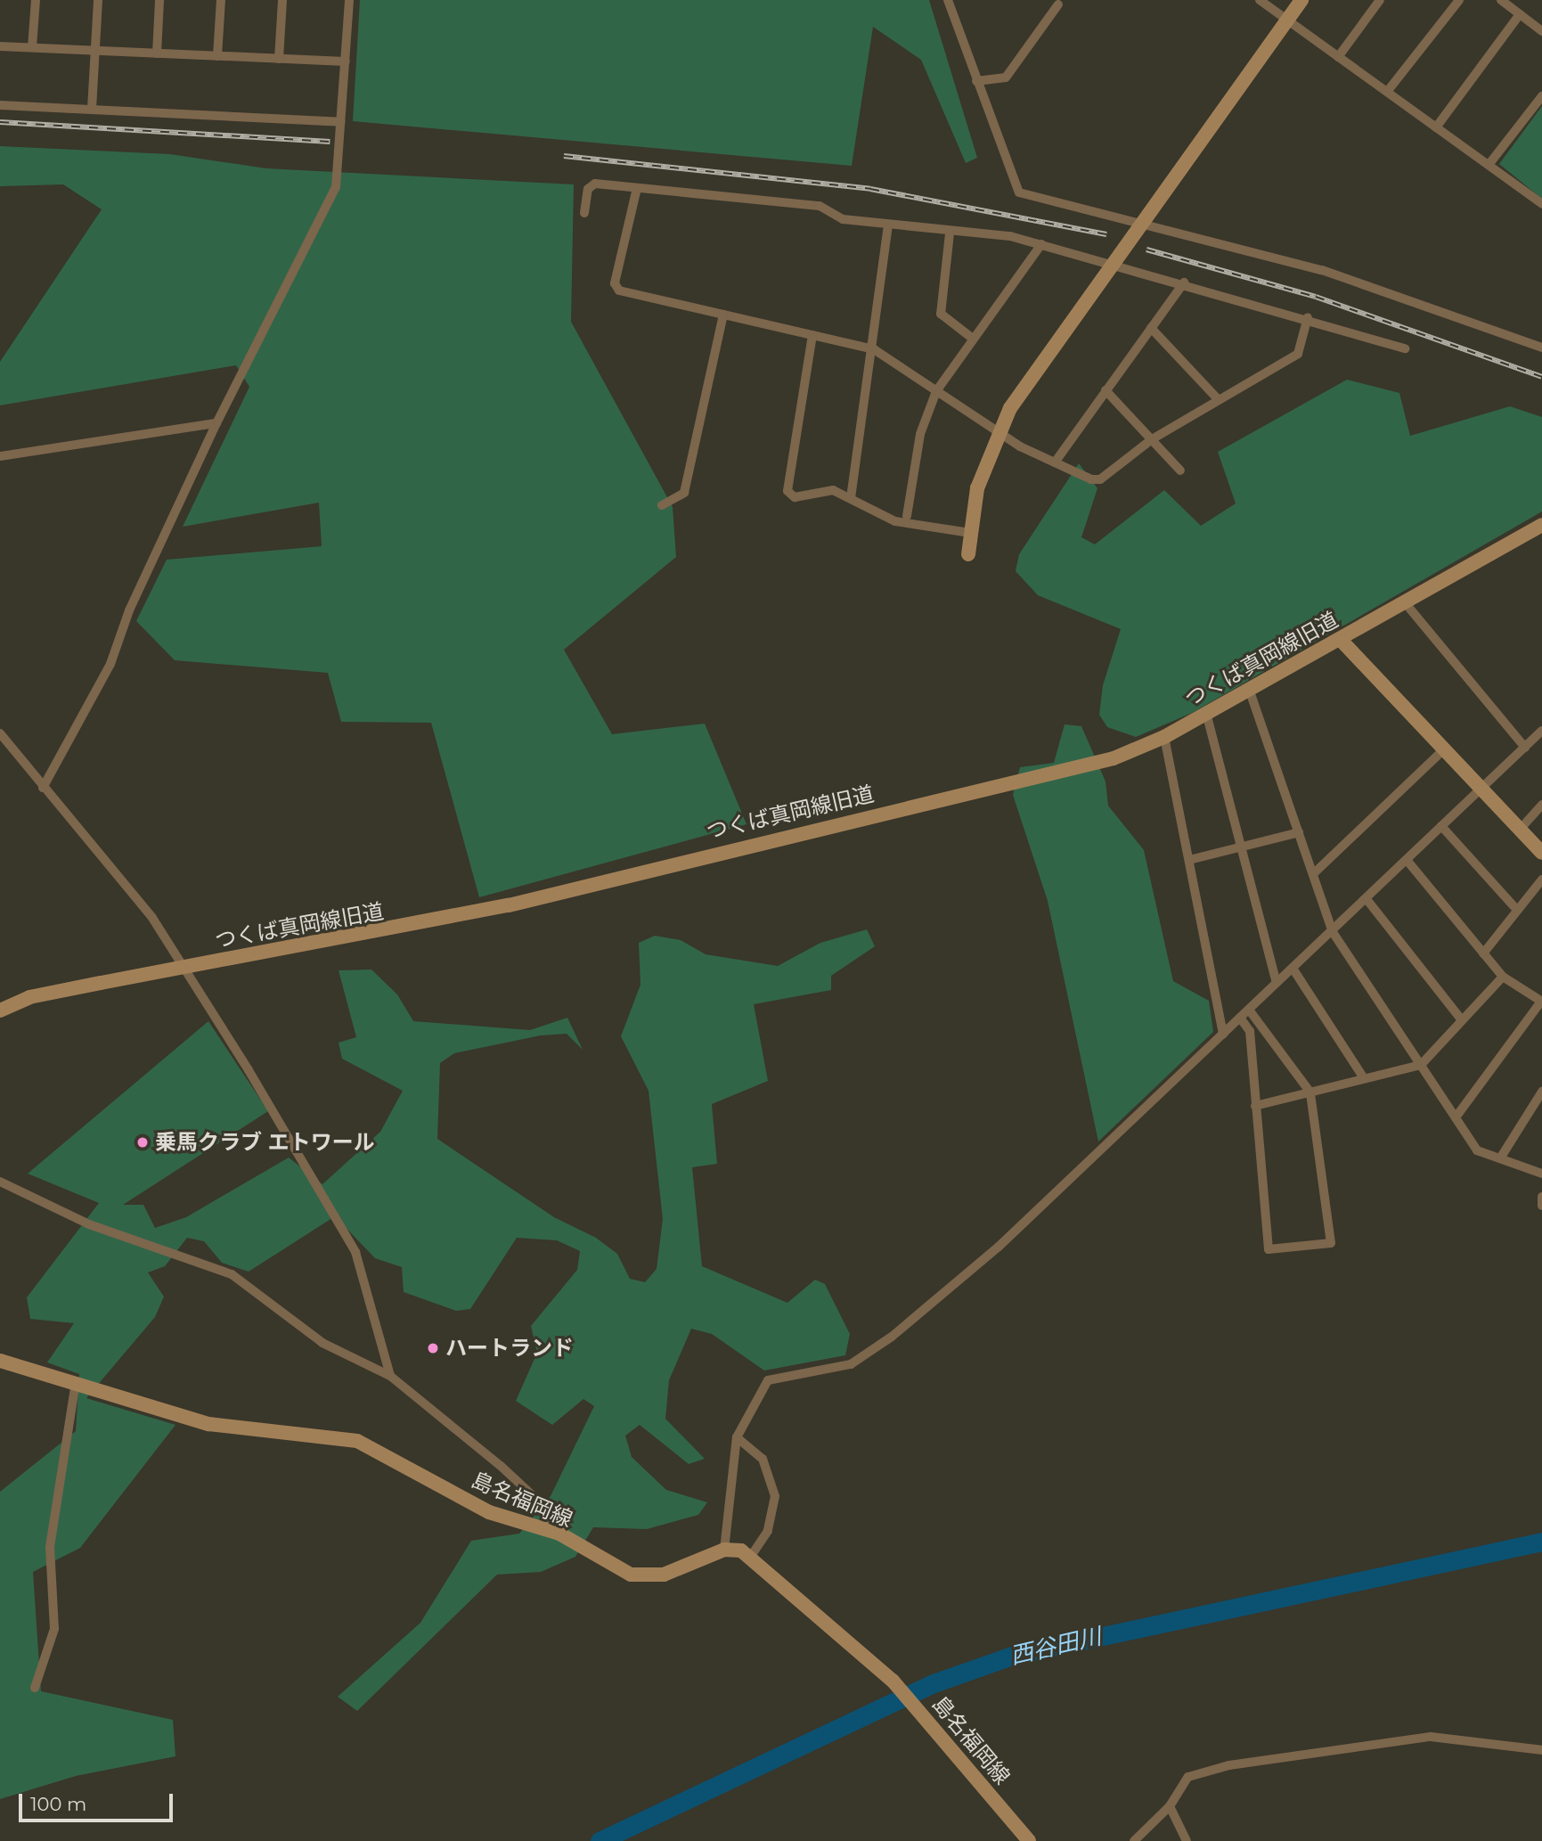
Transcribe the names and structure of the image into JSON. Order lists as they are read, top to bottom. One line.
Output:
{"streets":{"street":["つくば真岡線旧道","島名福岡線"]},"water":["西谷田川"],"places":["乗馬クラブ エトワール","ハートランド"],"scale_bar":"100 m"}
